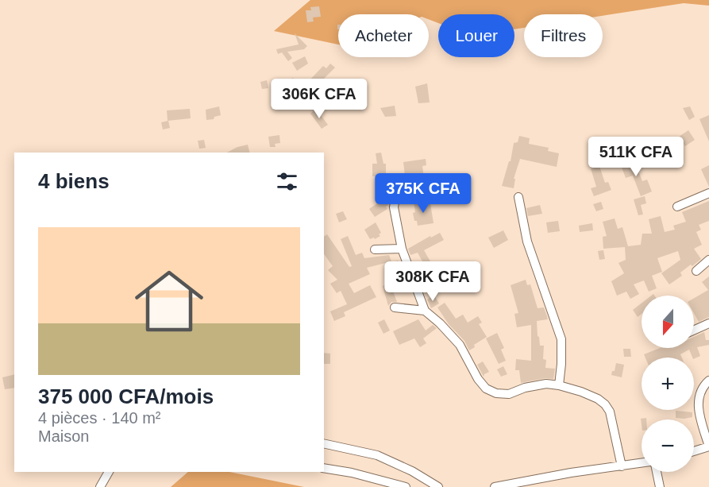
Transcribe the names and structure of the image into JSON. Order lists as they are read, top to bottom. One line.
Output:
{"north":"bottom","page":{"chip":["Acheter","Louer","Filtres"],"price":["306K CFA","511K CFA","375K CFA","308K CFA"],"heading":"4 biens","list":[{"name":"375 000 CFA/mois","note":"4 pièces · 140 m² · Maison"}],"map_buttons":["+","−"]}}
